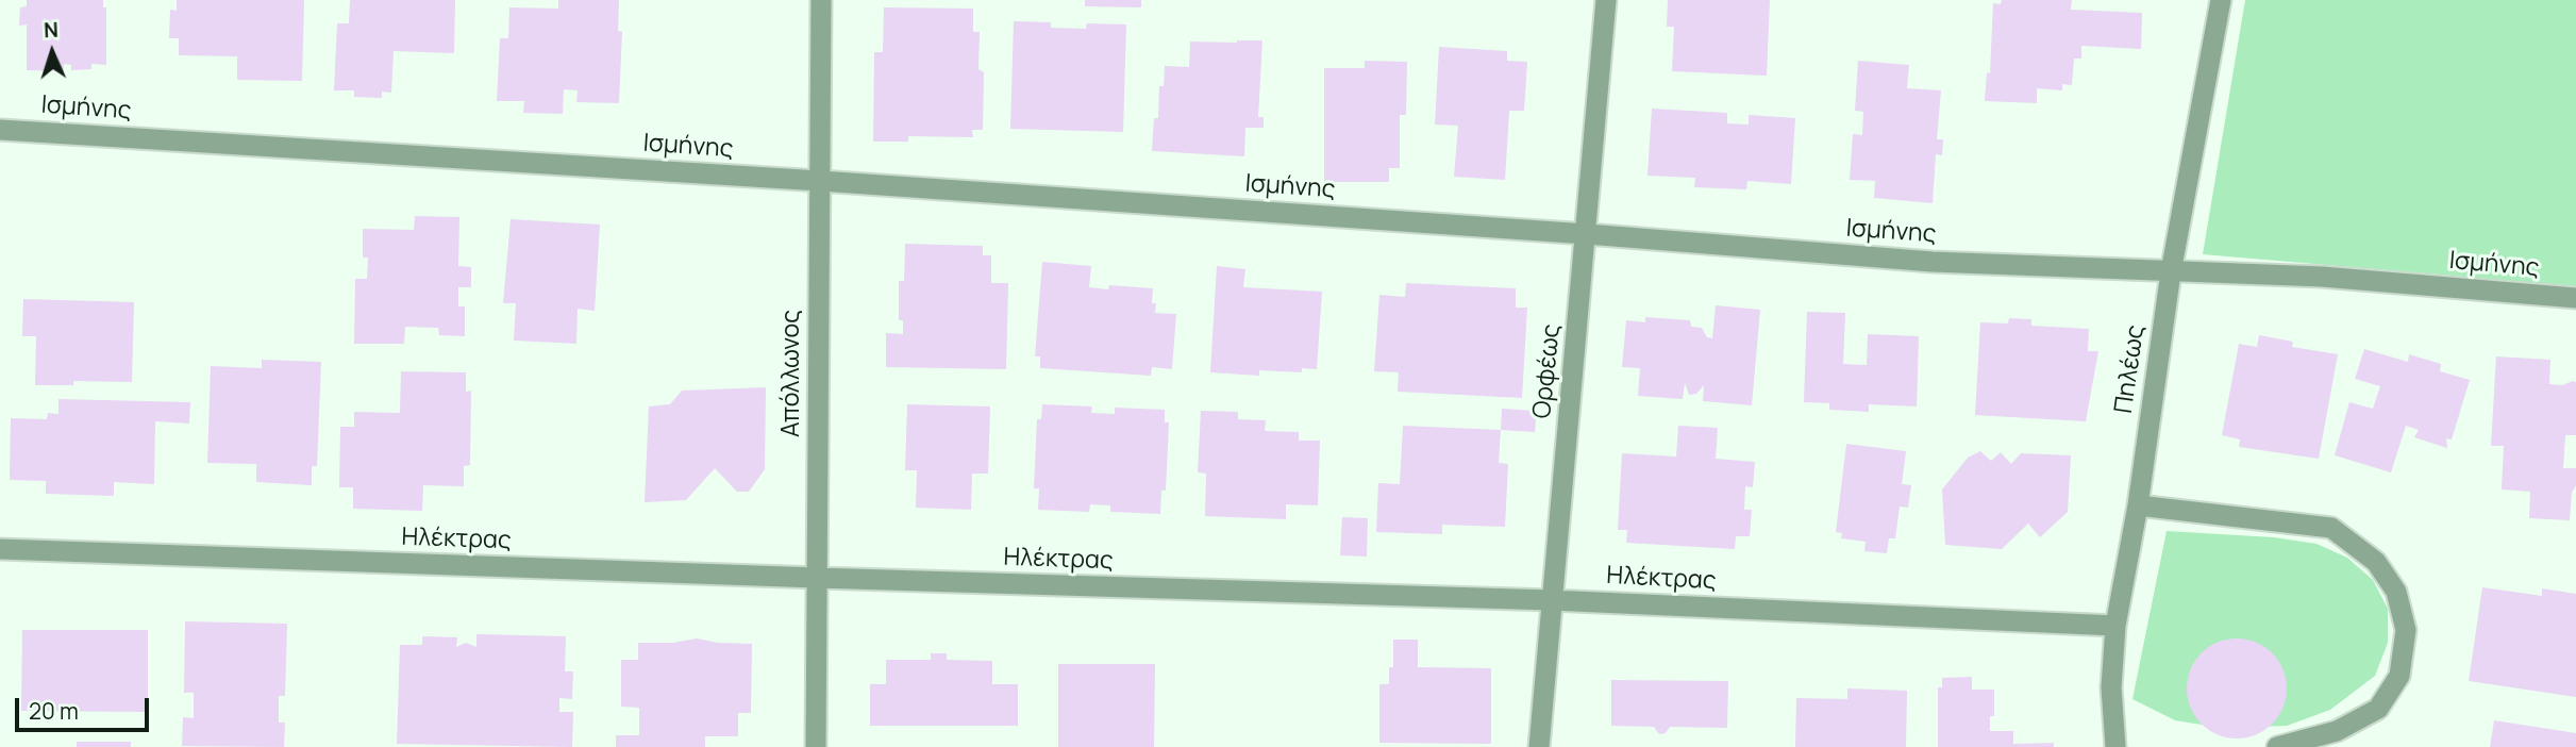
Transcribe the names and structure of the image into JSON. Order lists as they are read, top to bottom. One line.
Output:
{"streets":{"street":["Ισμήνης","Πηλέως","Ορφέως","Απόλλωνος","Ηλέκτρας"]},"crossings":[["Ισμήνης","Πηλέως"],["Ισμήνης","Ορφέως"],["Ισμήνης","Απόλλωνος"],["Πηλέως","Ηλέκτρας"],["Ορφέως","Ηλέκτρας"],["Απόλλωνος","Ηλέκτρας"]],"scale_bar":"20 m","north":"top"}
